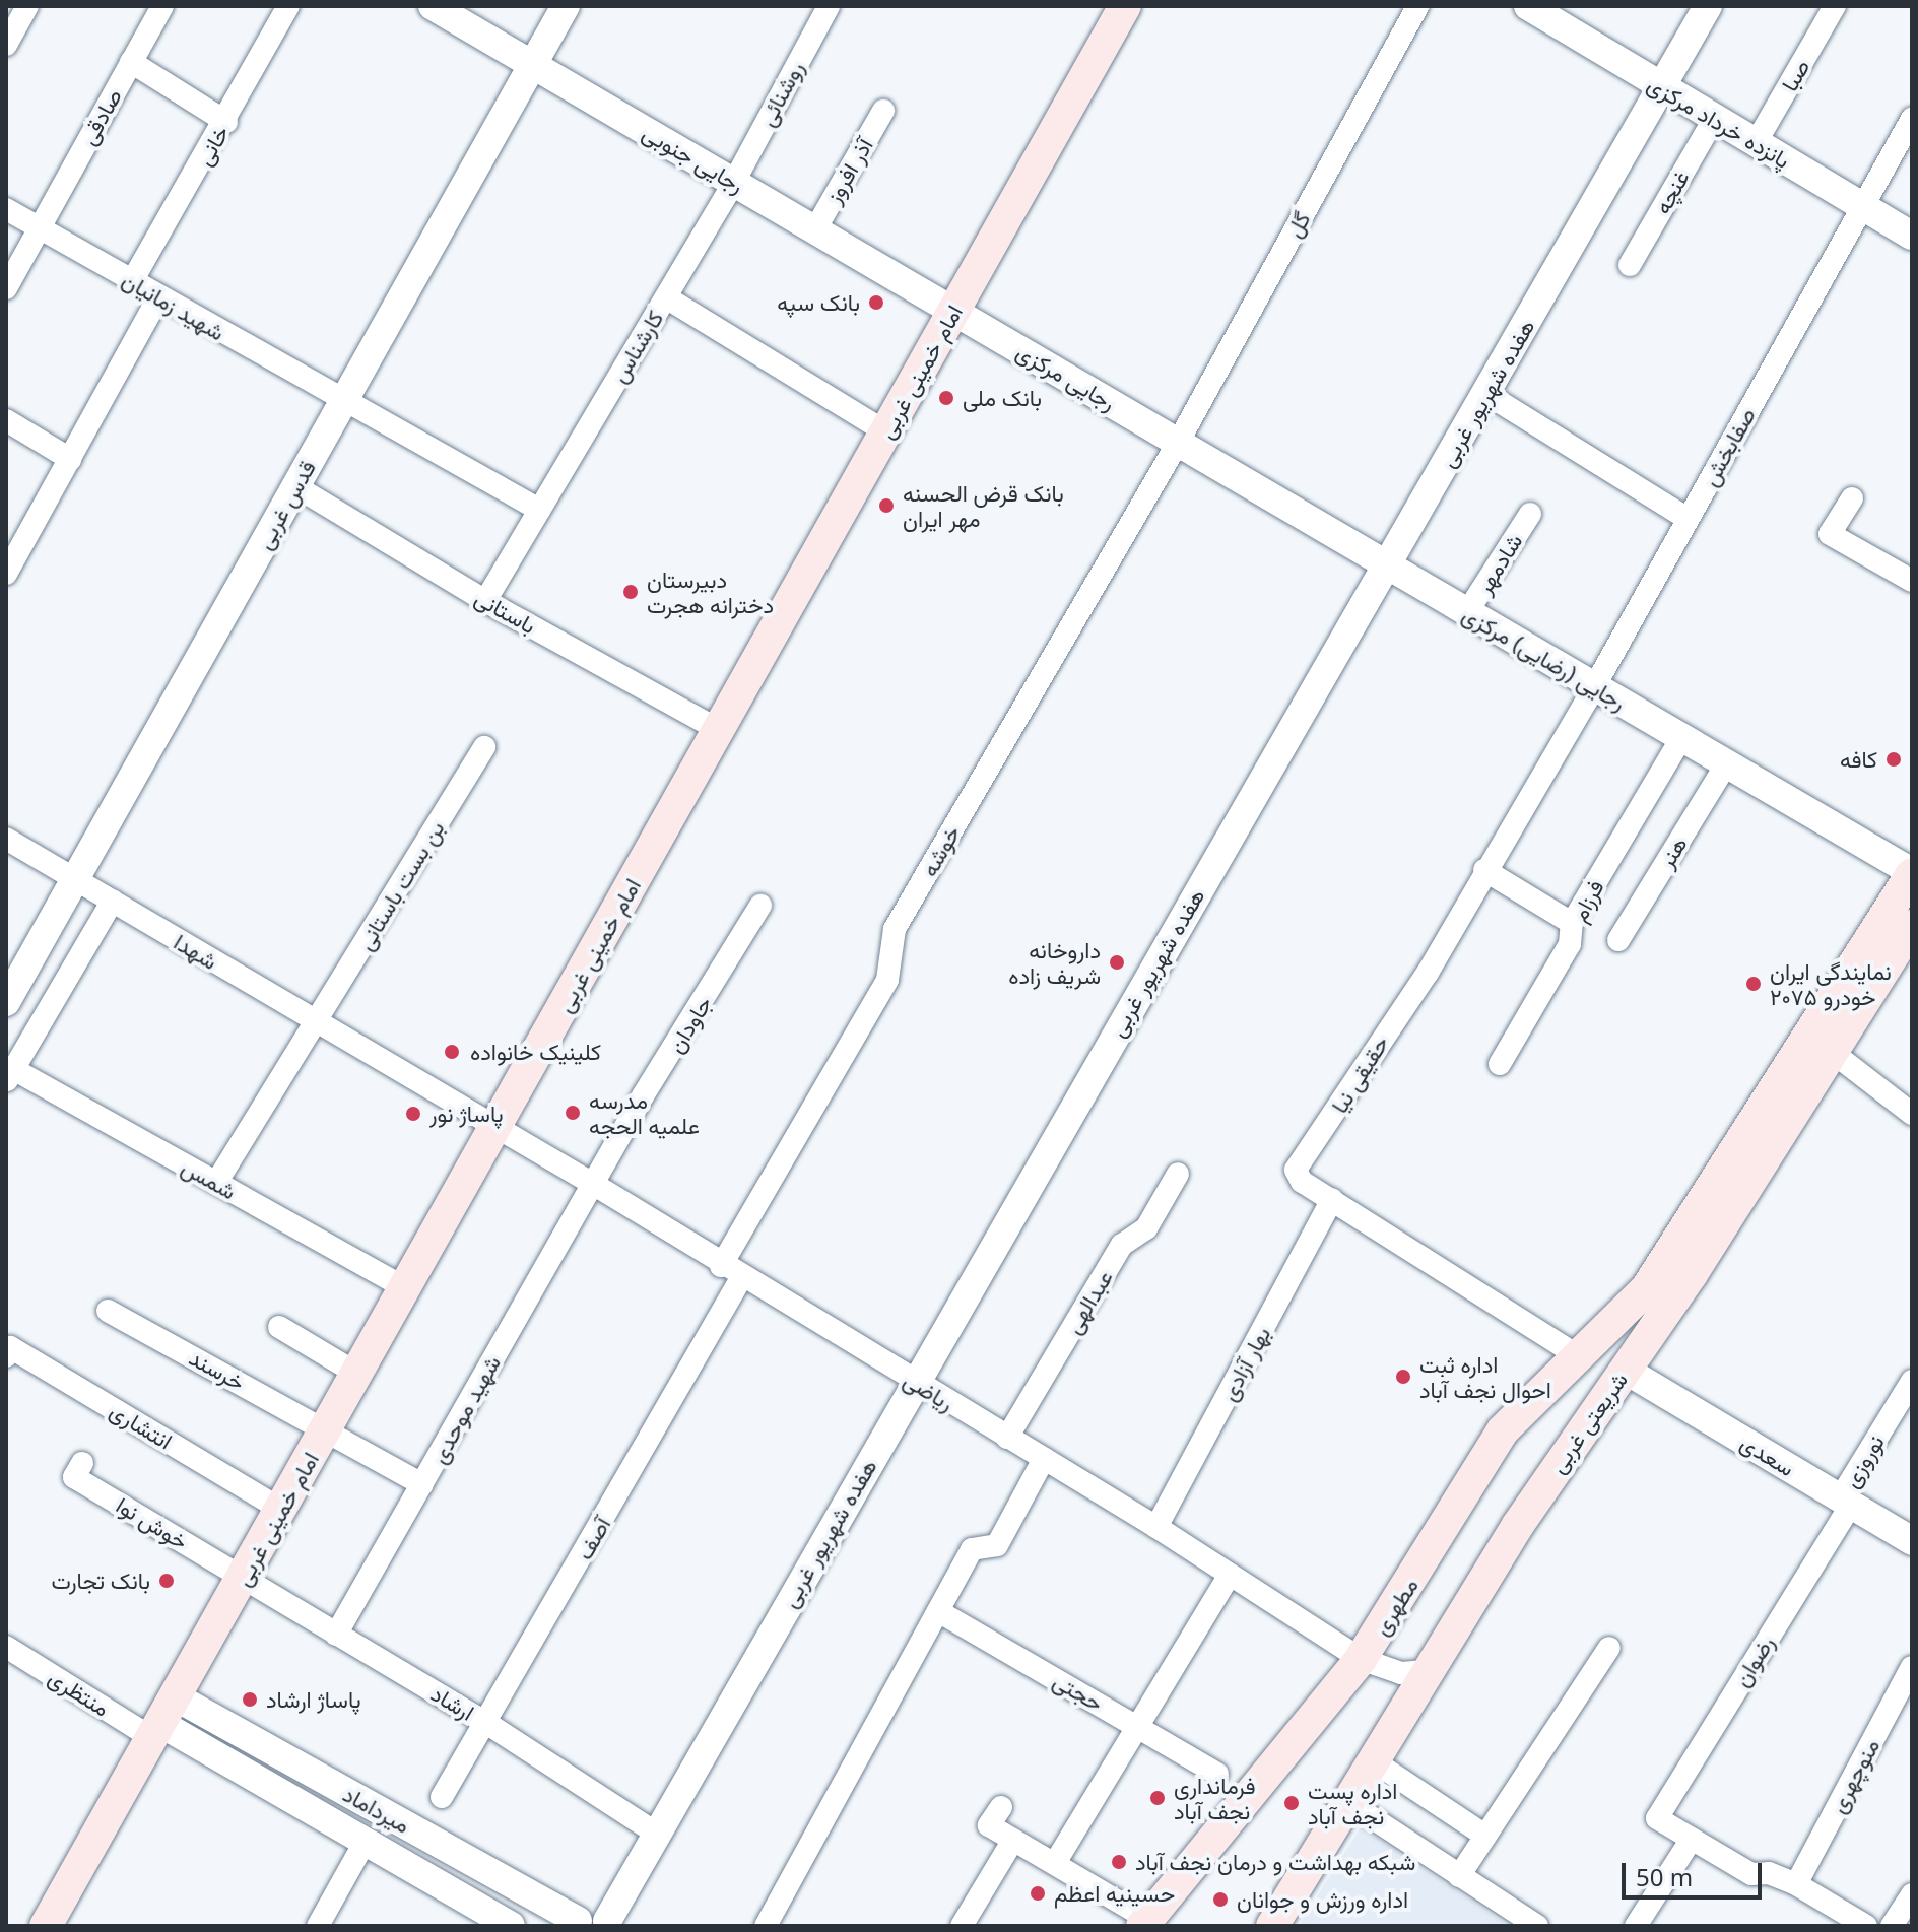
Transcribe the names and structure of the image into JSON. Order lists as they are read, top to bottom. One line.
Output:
{"streets":{"main road":["امام خمینی غربی","شریعتی غربی","مطهری"],"street":["صبا","روشنائی","صادقی","پانزده خرداد مرکزی","خانی","رجایی جنوبی","آذر افروز","غنچه","گل","شهید زمانیان","کارشناس","رجایی مرکزی","هفده شهریور غربی","صفابخش","قدس غربی","شادمهر","باستانی","رجایی (رضایی) مرکزی","خوشه","هنر","بن بست باستانی","فرزام","شهدا","جاودان","حقیقی نیا","شمس","عبدالهی","بهار آزادی","خرسند","ریاضی","شهید موحدی","انتشاری","سعدی","نوروزی","خوش نوا","آصف","رضوان","حجتی","منتظری","ارشاد","منوچهری","میرداماد"]},"crossings":[["صبا","پانزده خرداد مرکزی"],["روشنائی","رجایی جنوبی"],["روشنائی","کارشناس"],["صادقی","شهید زمانیان"],["پانزده خرداد مرکزی","غنچه"],["پانزده خرداد مرکزی","هفده شهریور غربی"],["پانزده خرداد مرکزی","صفابخش"],["خانی","شهید زمانیان"],["رجایی جنوبی","آذر افروز"],["رجایی جنوبی","کارشناس"],["رجایی جنوبی","امام خمینی غربی"],["رجایی جنوبی","رجایی مرکزی"],["رجایی جنوبی","قدس غربی"],["گل","رجایی مرکزی"],["گل","رجایی (رضایی) مرکزی"],["گل","خوشه"],["شهید زمانیان","قدس غربی"],["کارشناس","باستانی"],["امام خمینی غربی","رجایی مرکزی"],["امام خمینی غربی","باستانی"],["امام خمینی غربی","شهدا"],["امام خمینی غربی","شمس"],["امام خمینی غربی","خرسند"],["امام خمینی غربی","ریاضی"],["امام خمینی غربی","انتشاری"],["امام خمینی غربی","خوش نوا"],["امام خمینی غربی","منتظری"],["امام خمینی غربی","ارشاد"],["امام خمینی غربی","میرداماد"],["رجایی مرکزی","رجایی (رضایی) مرکزی"],["رجایی مرکزی","خوشه"],["هفده شهریور غربی","رجایی (رضایی) مرکزی"],["هفده شهریور غربی","ریاضی"],["هفده شهریور غربی","ارشاد"],["صفابخش","رجایی (رضایی) مرکزی"],["صفابخش","حقیقی نیا"],["قدس غربی","باستانی"],["قدس غربی","شهدا"],["شادمهر","رجایی (رضایی) مرکزی"],["رجایی (رضایی) مرکزی","خوشه"],["رجایی (رضایی) مرکزی","هنر"],["رجایی (رضایی) مرکزی","فرزام"],["رجایی (رضایی) مرکزی","حقیقی نیا"],["رجایی (رضایی) مرکزی","مطهری"],["خوشه","ریاضی"],["بن بست باستانی","شهدا"],["شهدا","ریاضی"],["جاودان","ریاضی"],["جاودان","شهید موحدی"],["حقیقی نیا","بهار آزادی"],["حقیقی نیا","مطهری"],["عبدالهی","ریاضی"],["بهار آزادی","ریاضی"],["خرسند","شهید موحدی"],["ریاضی","شهید موحدی"],["ریاضی","آصف"],["ریاضی","مطهری"],["شهید موحدی","ارشاد"],["شریعتی غربی","سعدی"],["سعدی","نوروزی"],["سعدی","رضوان"],["نوروزی","رضوان"],["خوش نوا","ارشاد"],["آصف","ارشاد"],["منتظری","میرداماد"]],"places":["بانک سپه","بانک ملی","بانک قرض الحسنه مهر ایران","دبیرستان دخترانه هجرت","کافه","داروخانه شریف زاده","نمایندگی ایران خودرو ۲۰۷۵","کلینیک خانواده","مدرسه علمیه الحجه","پاساژ نور","اداره ثبت احوال نجف آباد","بانک تجارت","پاساژ ارشاد","فرمانداری نجف آباد","اداره پست نجف آباد","شبکه بهداشت و درمان نجف آباد","حسینیه اعظم","اداره ورزش و جوانان"],"scale_bar":"50 m"}
